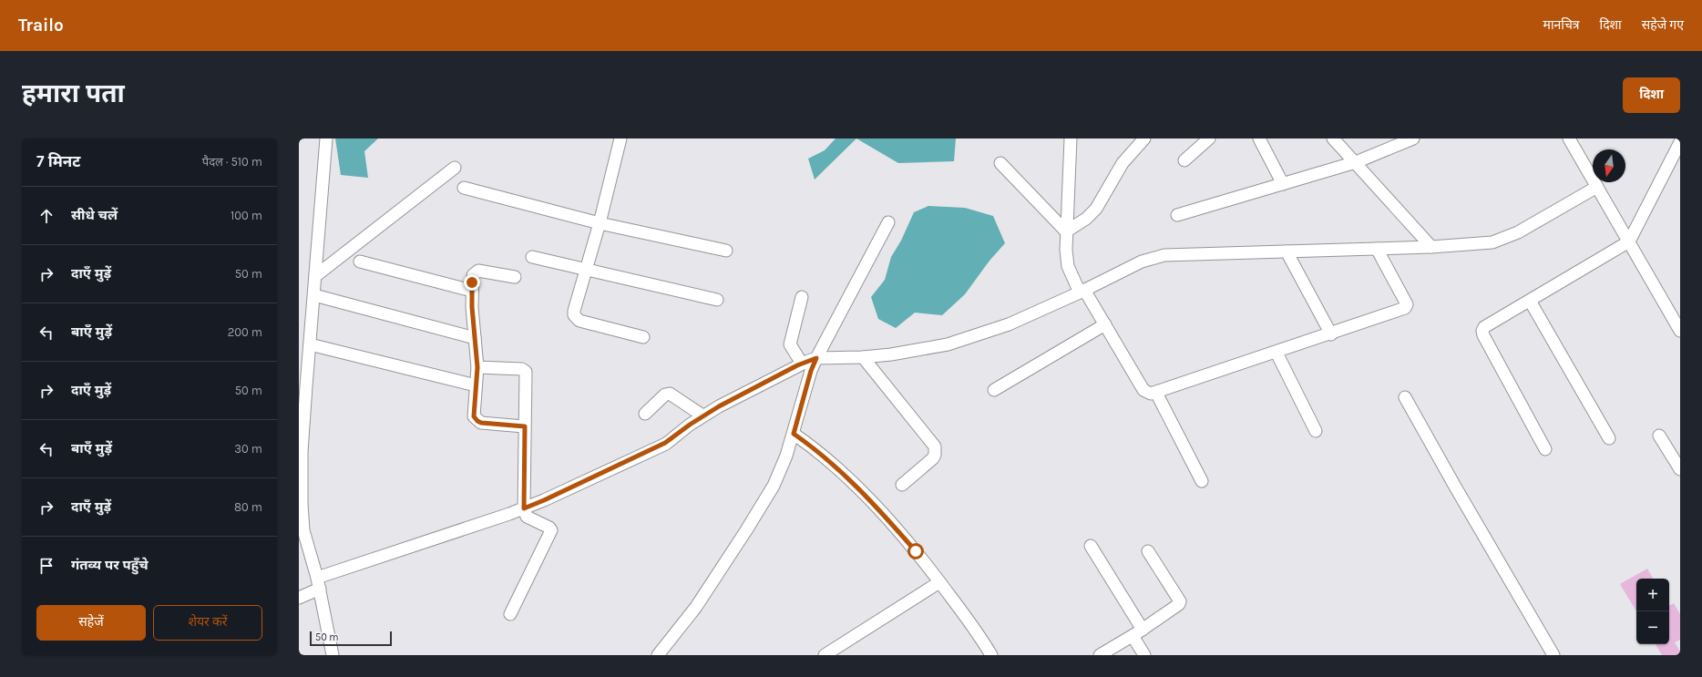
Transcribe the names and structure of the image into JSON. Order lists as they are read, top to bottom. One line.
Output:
{"scale_bar":"50 m","north":"bottom","page":{"header":"Trailo","nav":["मानचित्र","दिशा","सहेजे गए"],"buttons":["दिशा",["सहेजें","शेयर करें"]],"title":"हमारा पता","heading":["7 मिनट","पैदल · 510 m"],"list":[["सीधे चलें","100 m"],["दाएँ मुड़ें","50 m"],["बाएँ मुड़ें","200 m"],["दाएँ मुड़ें","50 m"],["बाएँ मुड़ें","30 m"],["दाएँ मुड़ें","80 m"],"गंतव्य पर पहुँचे"],"map_buttons":["+","−"],"scale":"50 m"}}
